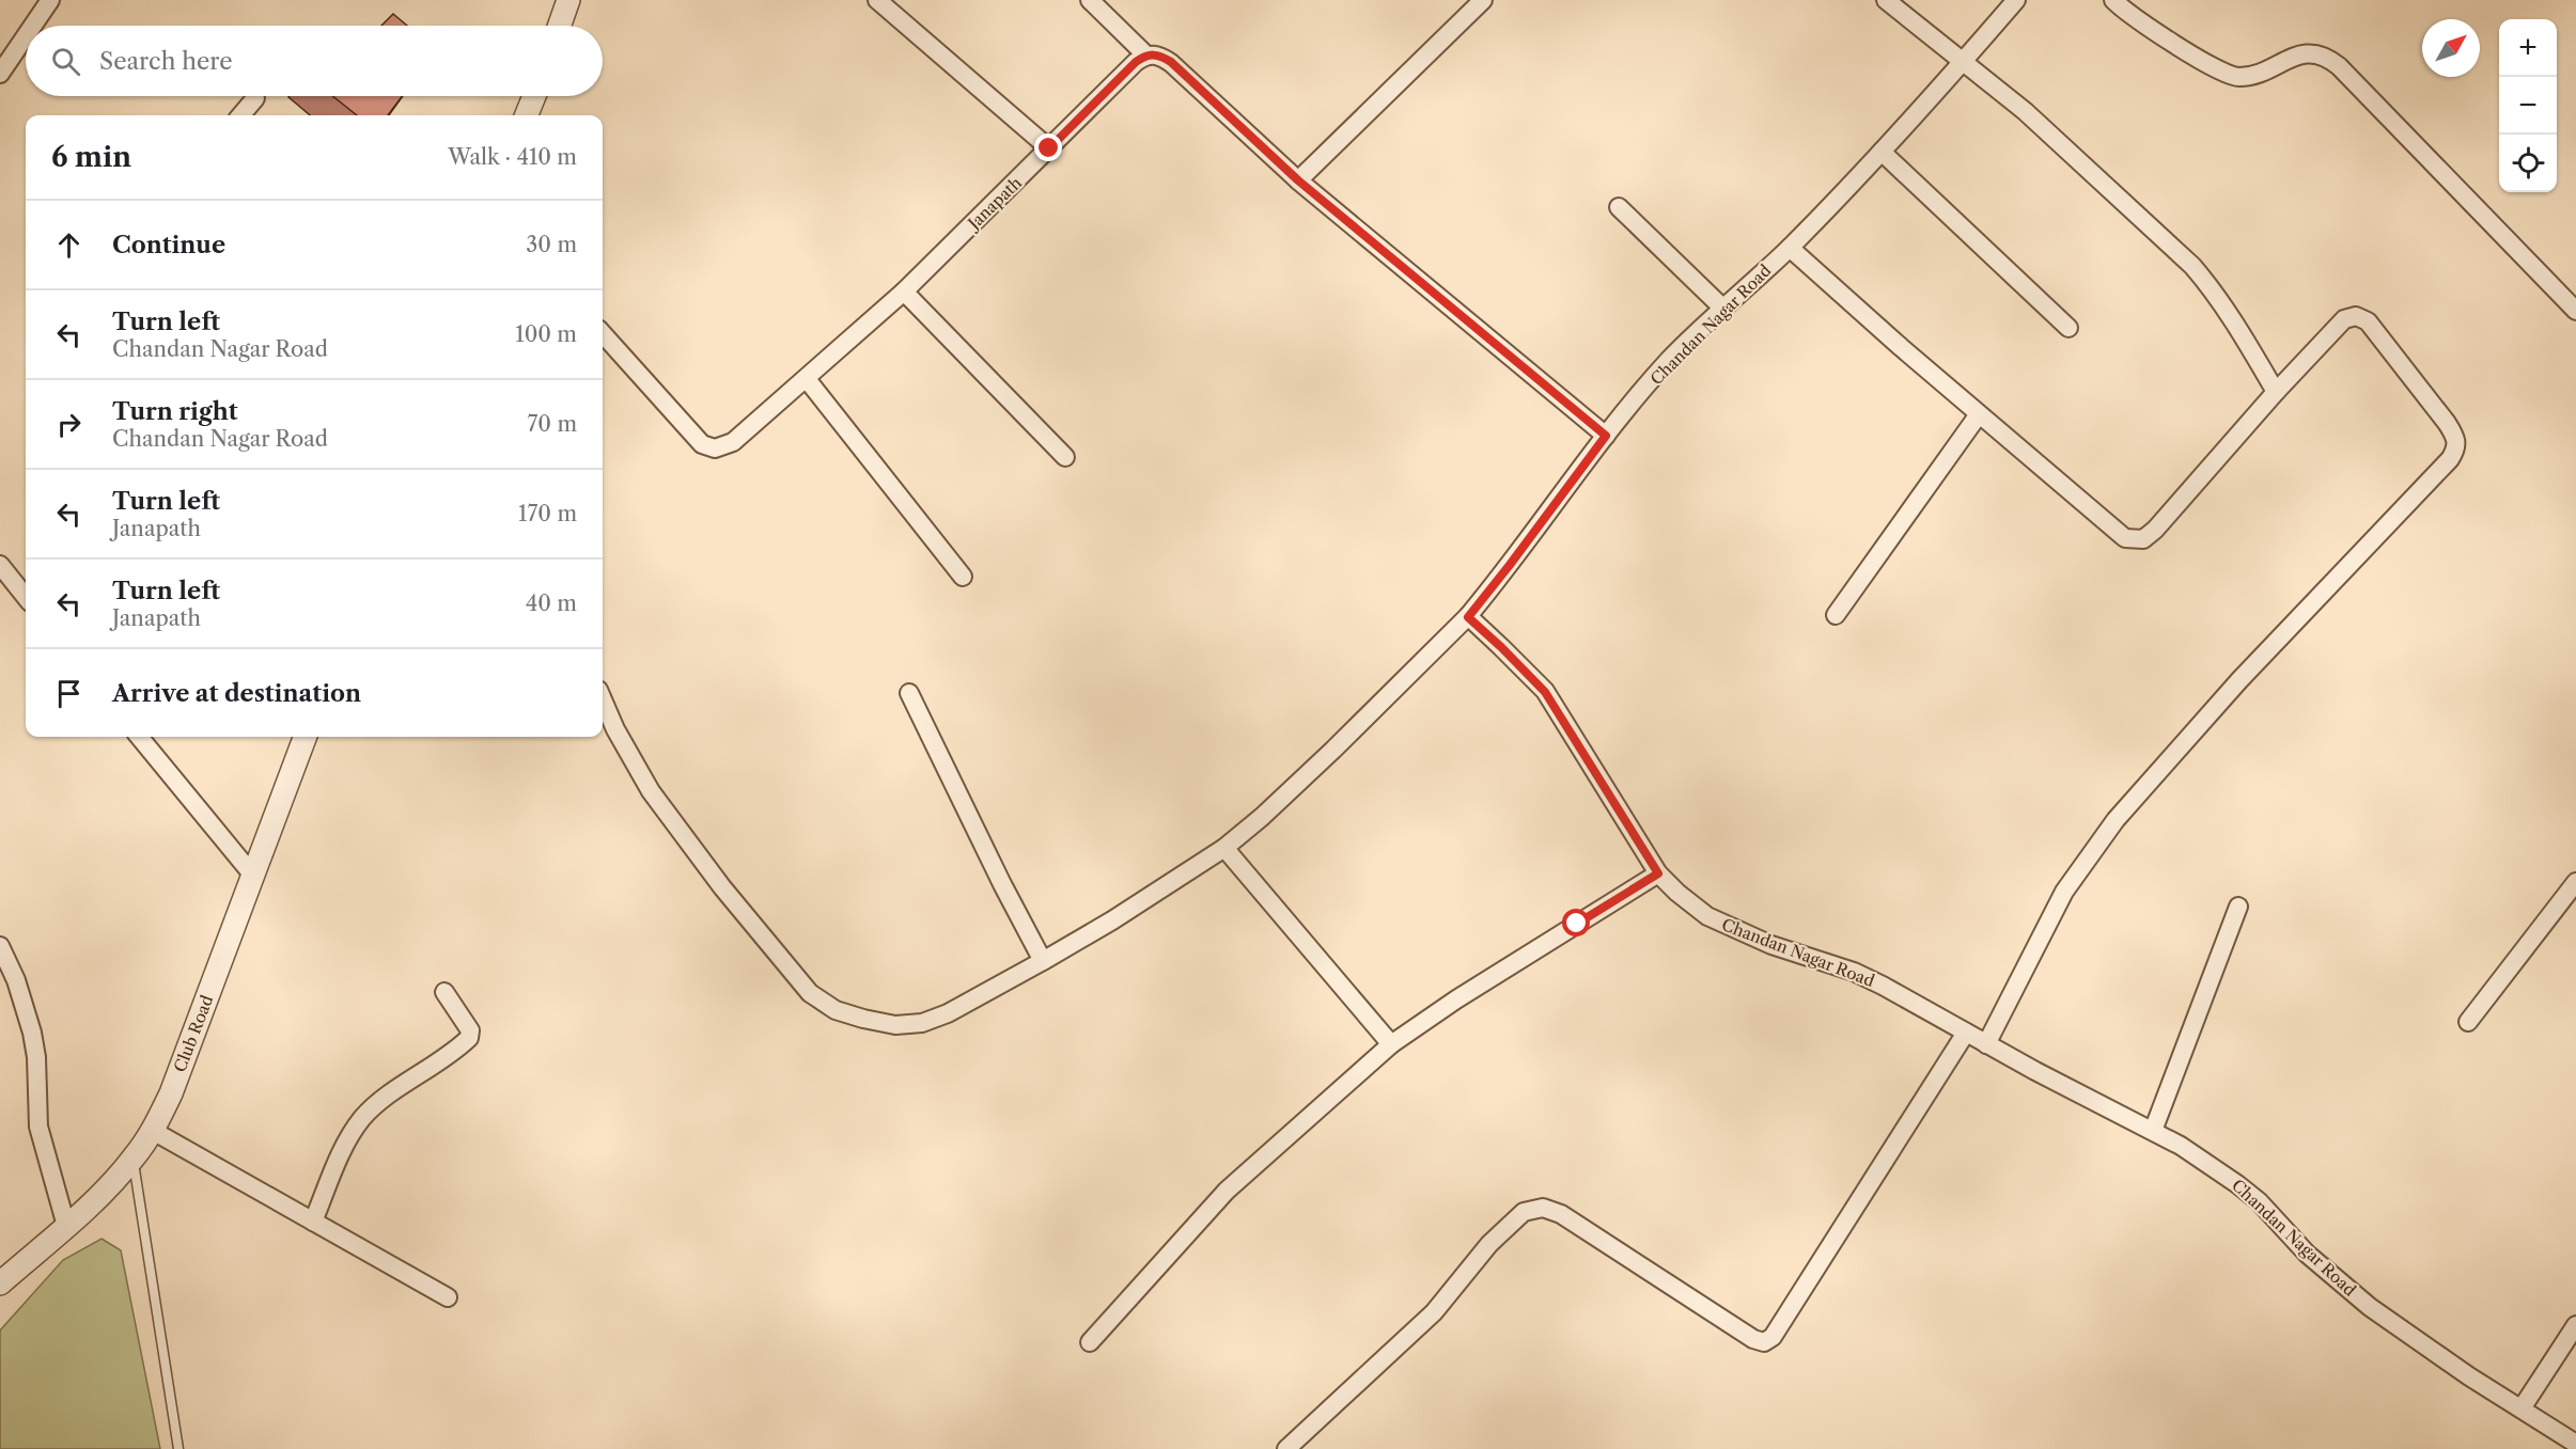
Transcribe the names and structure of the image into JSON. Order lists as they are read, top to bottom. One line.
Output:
{"streets":{"street":["Janapath","Chandan Nagar Road","Club Road"]},"north":"top right","page":{"map_buttons":["+","−"],"search":"Search here","heading":["6 min","Walk · 410 m"],"list":[["Continue","30 m"],["Turn left","Chandan Nagar Road","100 m"],["Turn right","Chandan Nagar Road","70 m"],["Turn left","Janapath","170 m"],["Turn left","Janapath","40 m"],"Arrive at destination"]}}
